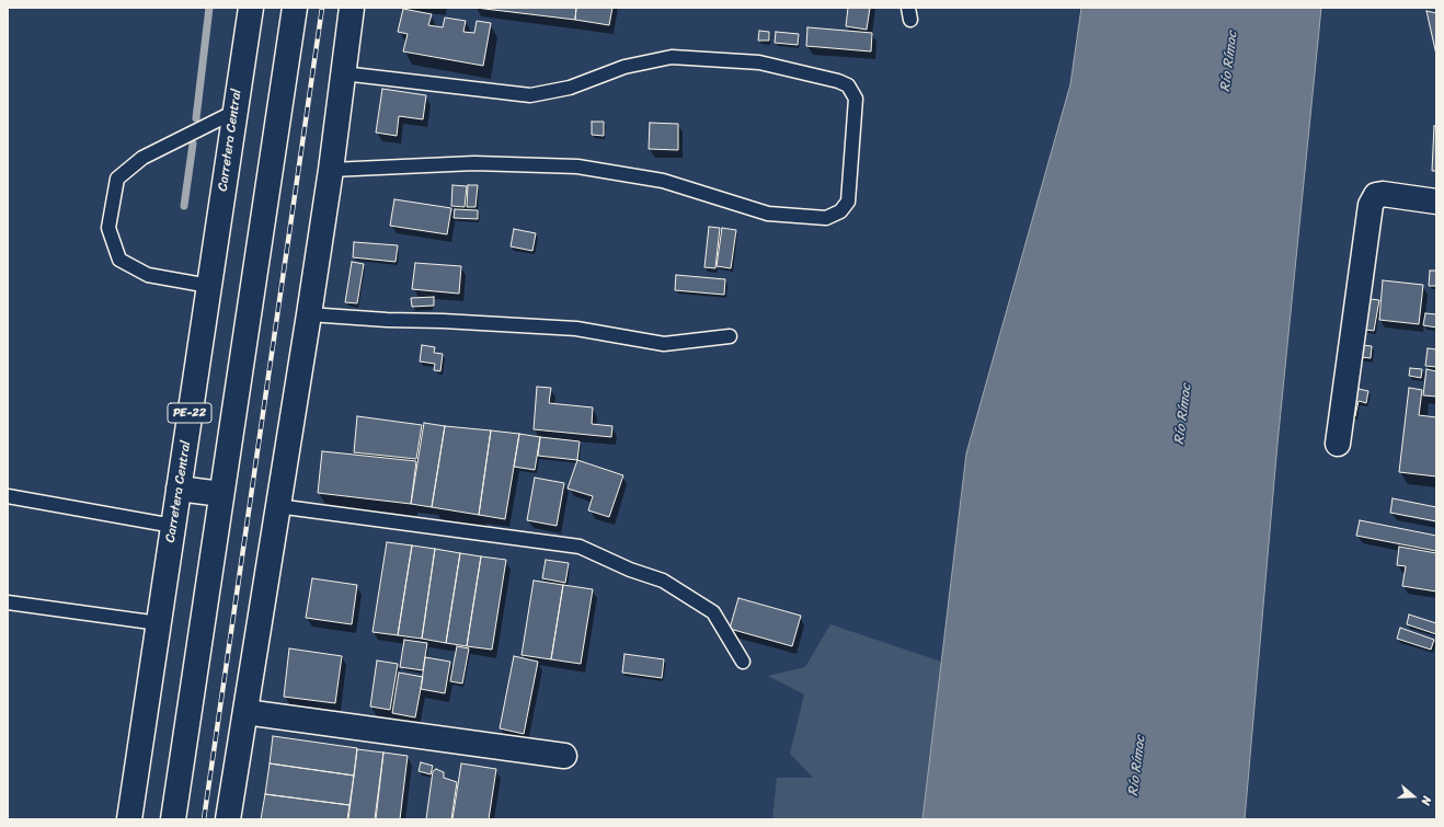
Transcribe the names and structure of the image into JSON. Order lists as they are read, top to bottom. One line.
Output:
{"streets":{"main road":["Carretera Central","PE-22"]},"water":["Río Rímac"],"north":"right"}
